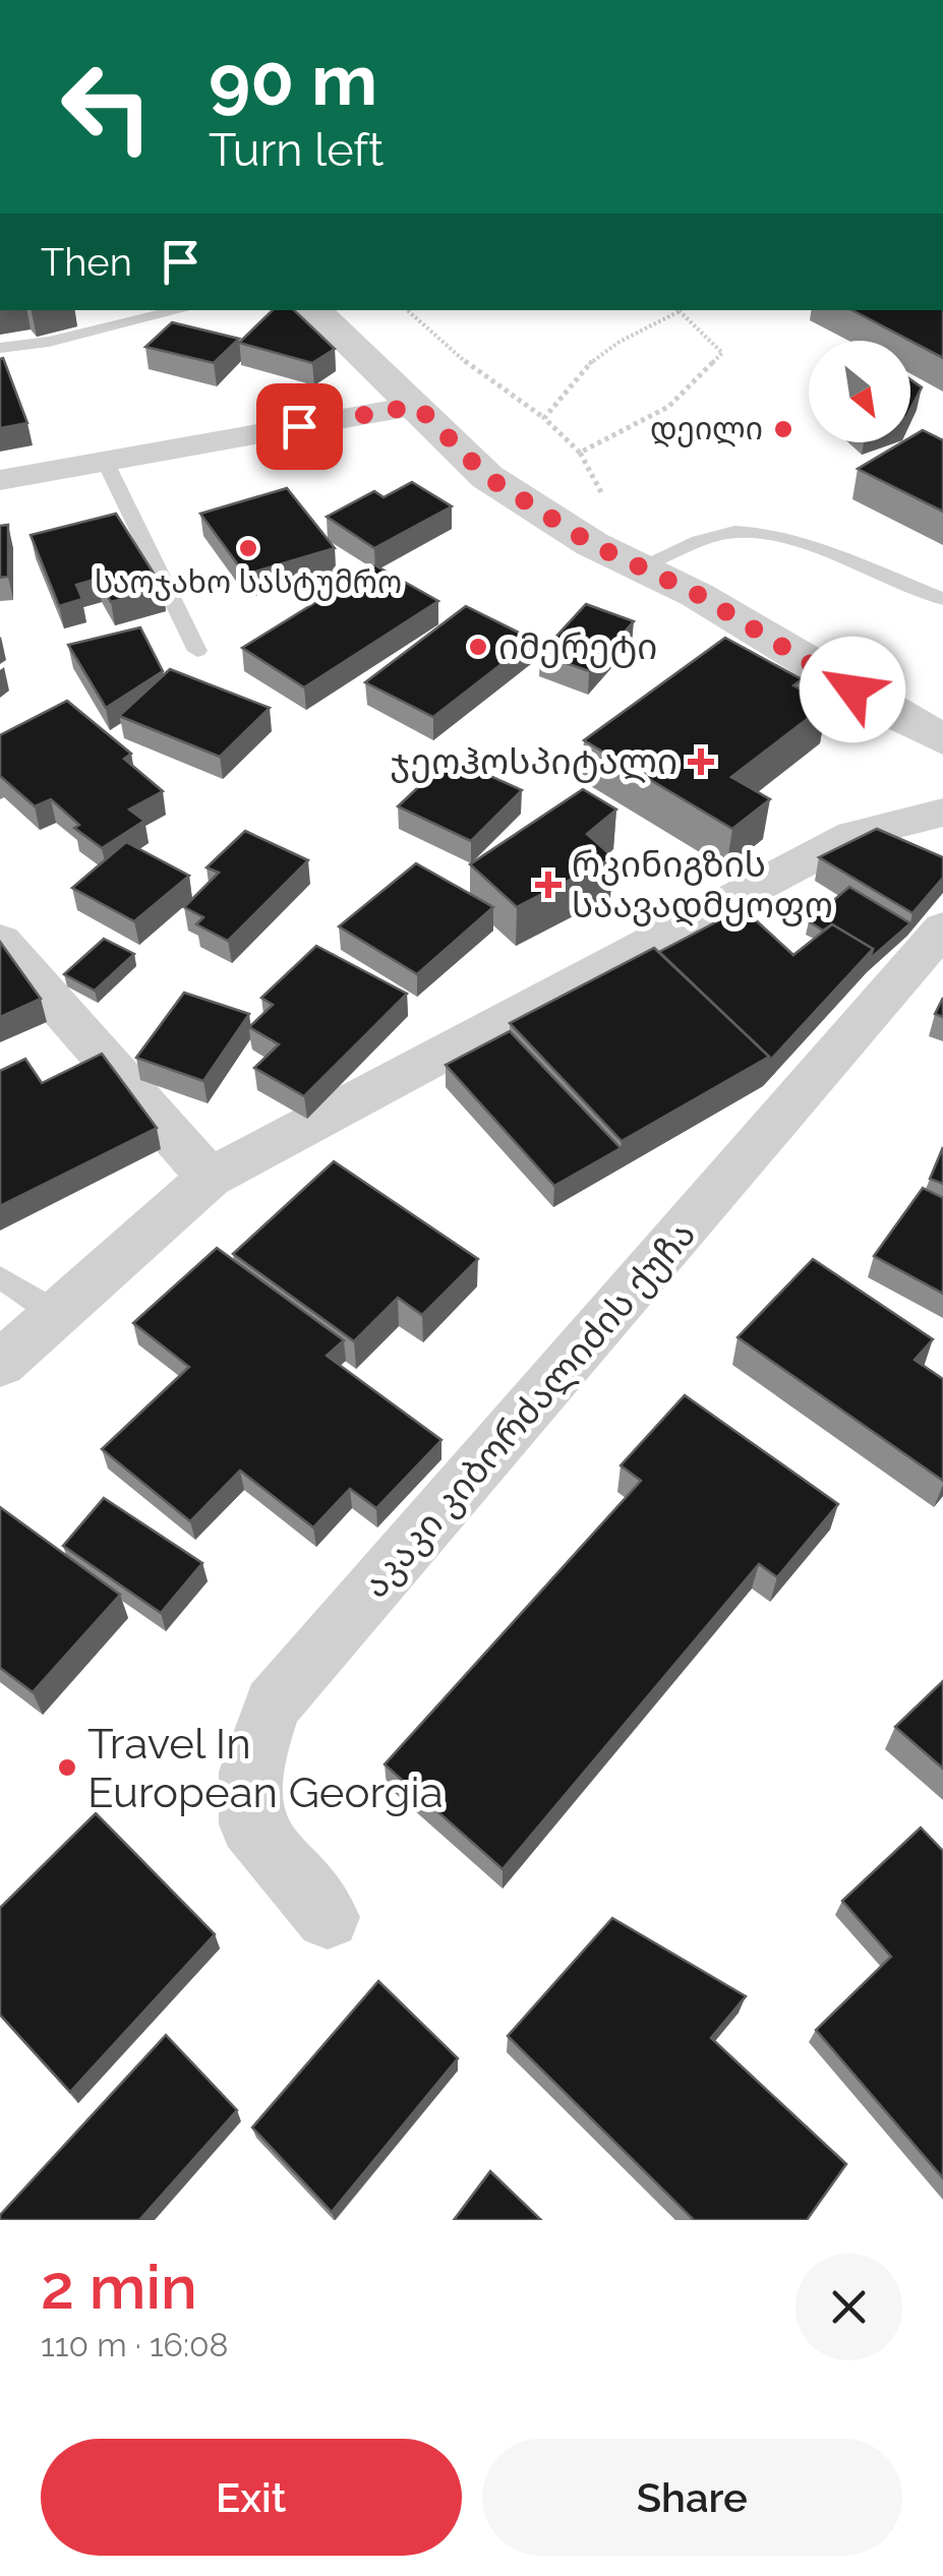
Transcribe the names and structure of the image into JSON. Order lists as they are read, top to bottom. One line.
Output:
{"streets":{"street":["აკაკი კიბორძალიძის ქუჩა"]},"places":{"other":["დეილი","საოჯახო სასტუმრო","იმერეტი","Travel In European Georgia"],"health":["ჯეოჰოსპიტალი","რკინიგზის საავადმყოფო"]},"north":"bottom right","page":{"turn":["90 m","Turn left"],"then":"Then","heading":["2 min","110 m · 16:08"],"buttons":["Exit","Share"]}}
